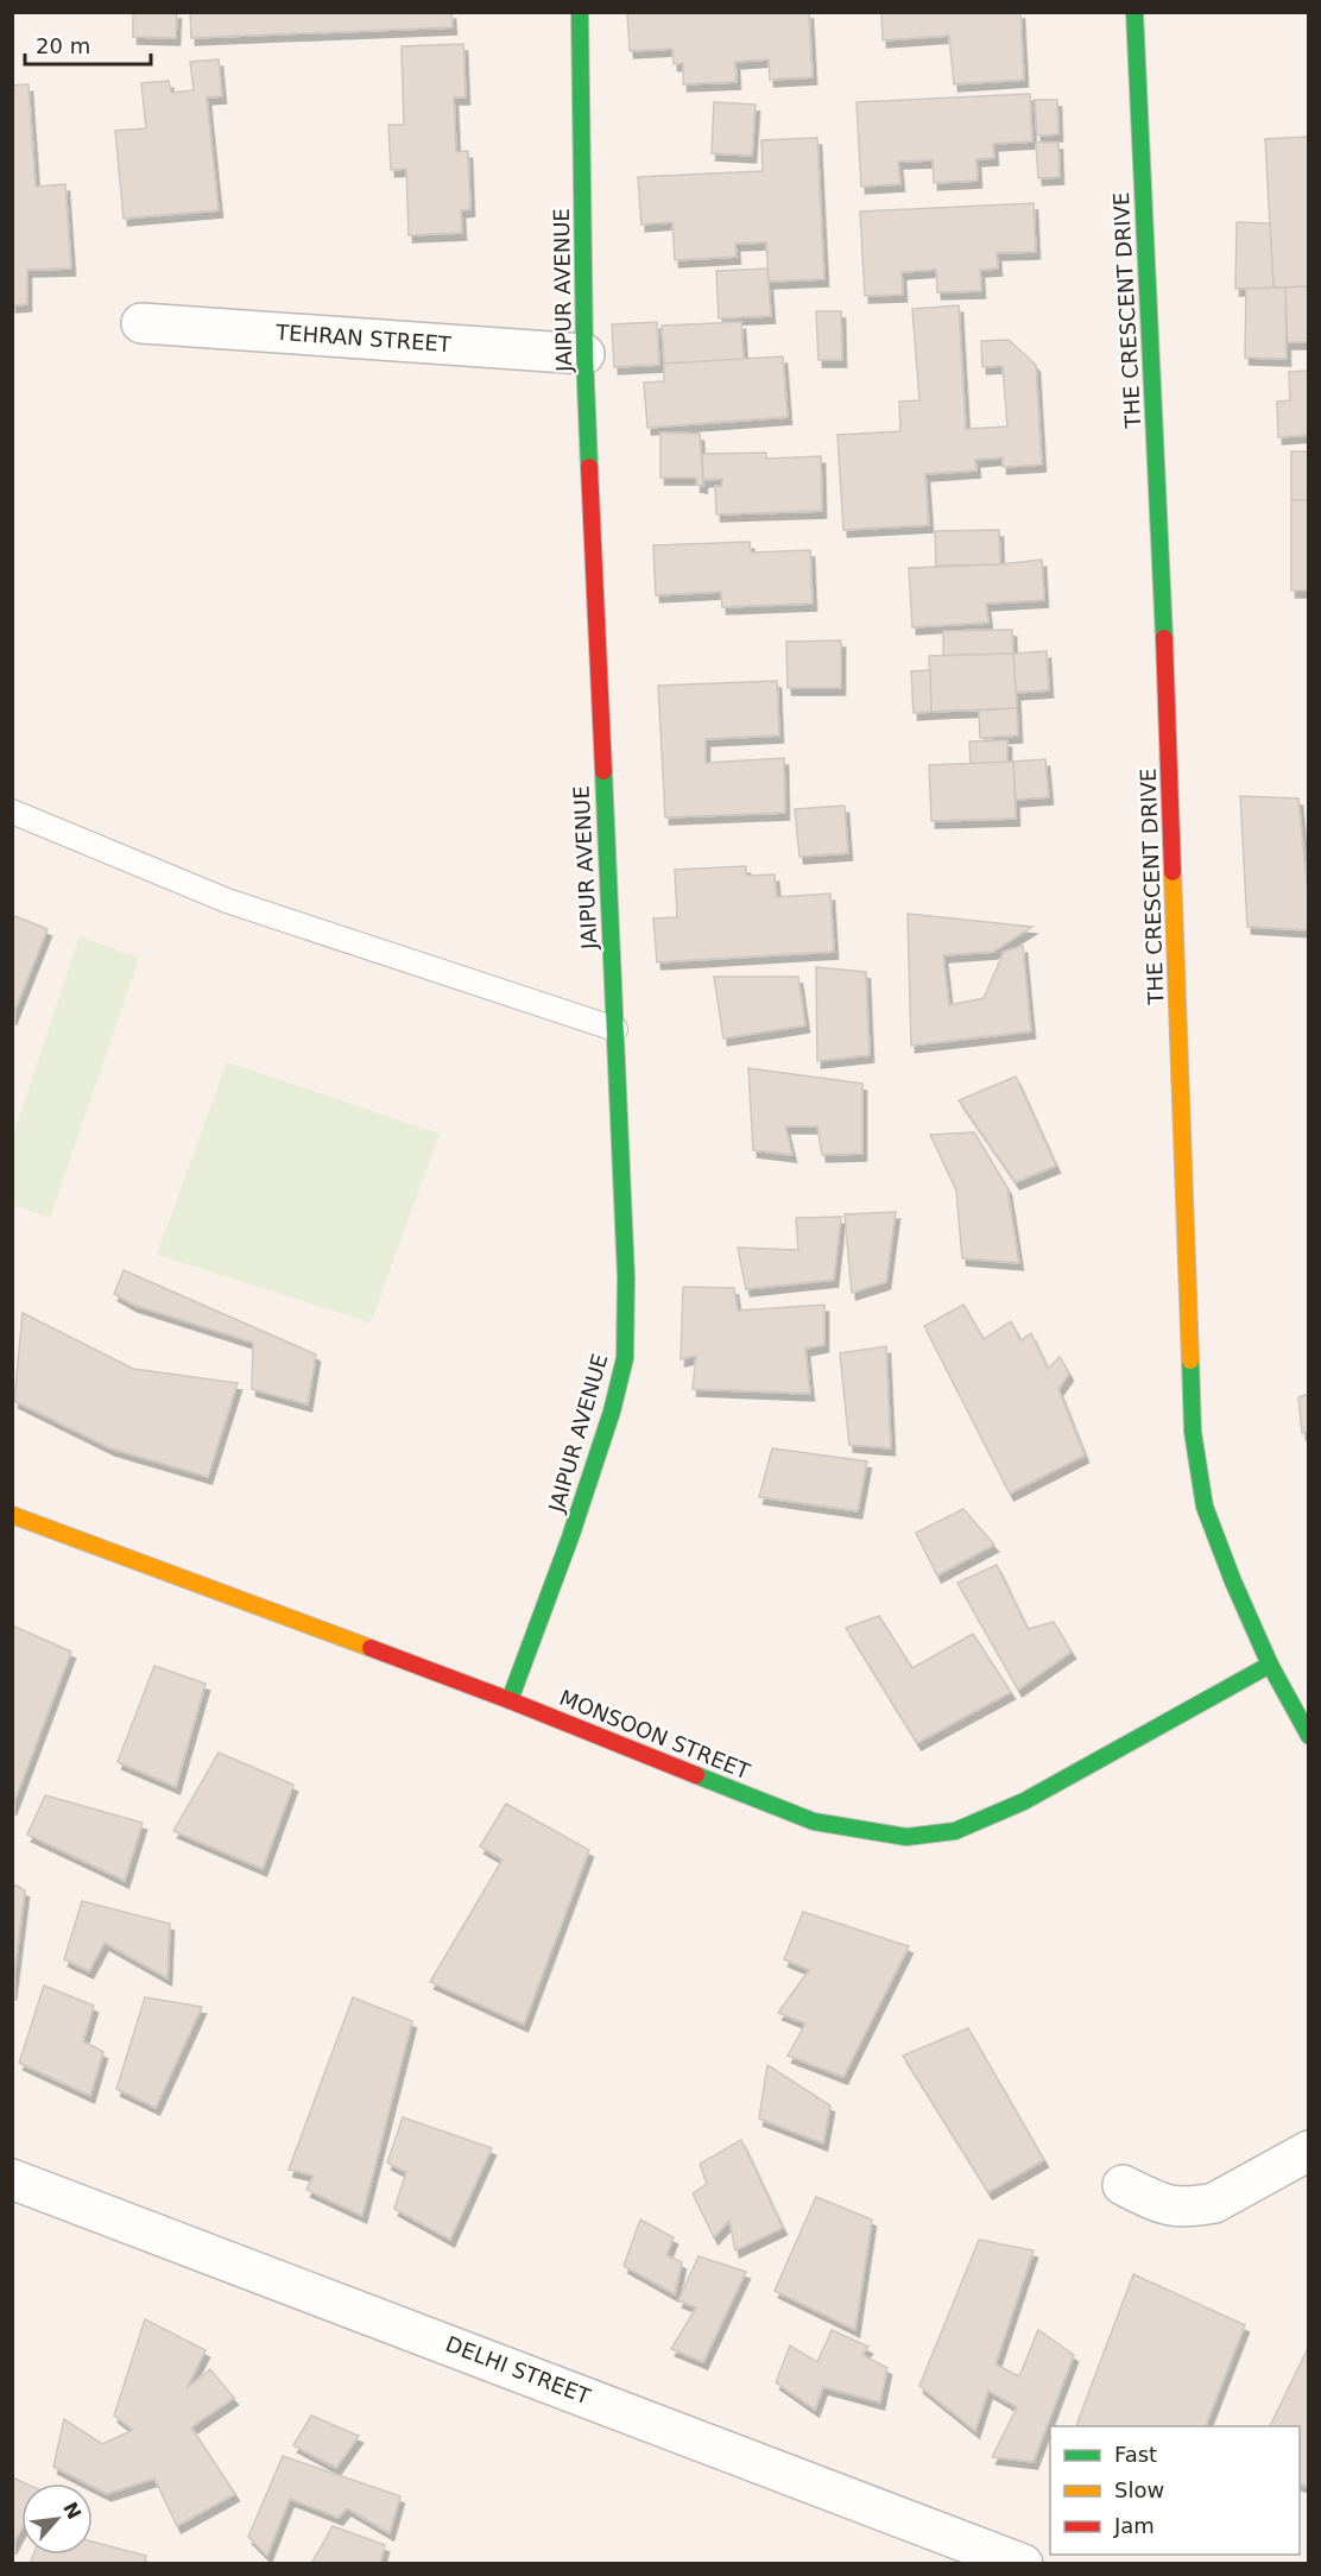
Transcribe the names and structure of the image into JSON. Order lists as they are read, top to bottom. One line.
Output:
{"streets":{"street":["JAIPUR AVENUE","THE CRESCENT DRIVE","TEHRAN STREET","MONSOON STREET","DELHI STREET"]},"crossings":[["JAIPUR AVENUE","TEHRAN STREET"],["JAIPUR AVENUE","MONSOON STREET"],["THE CRESCENT DRIVE","MONSOON STREET"]],"legend":["Fast","Slow","Jam"],"scale_bar":"20 m","north":"top right"}
